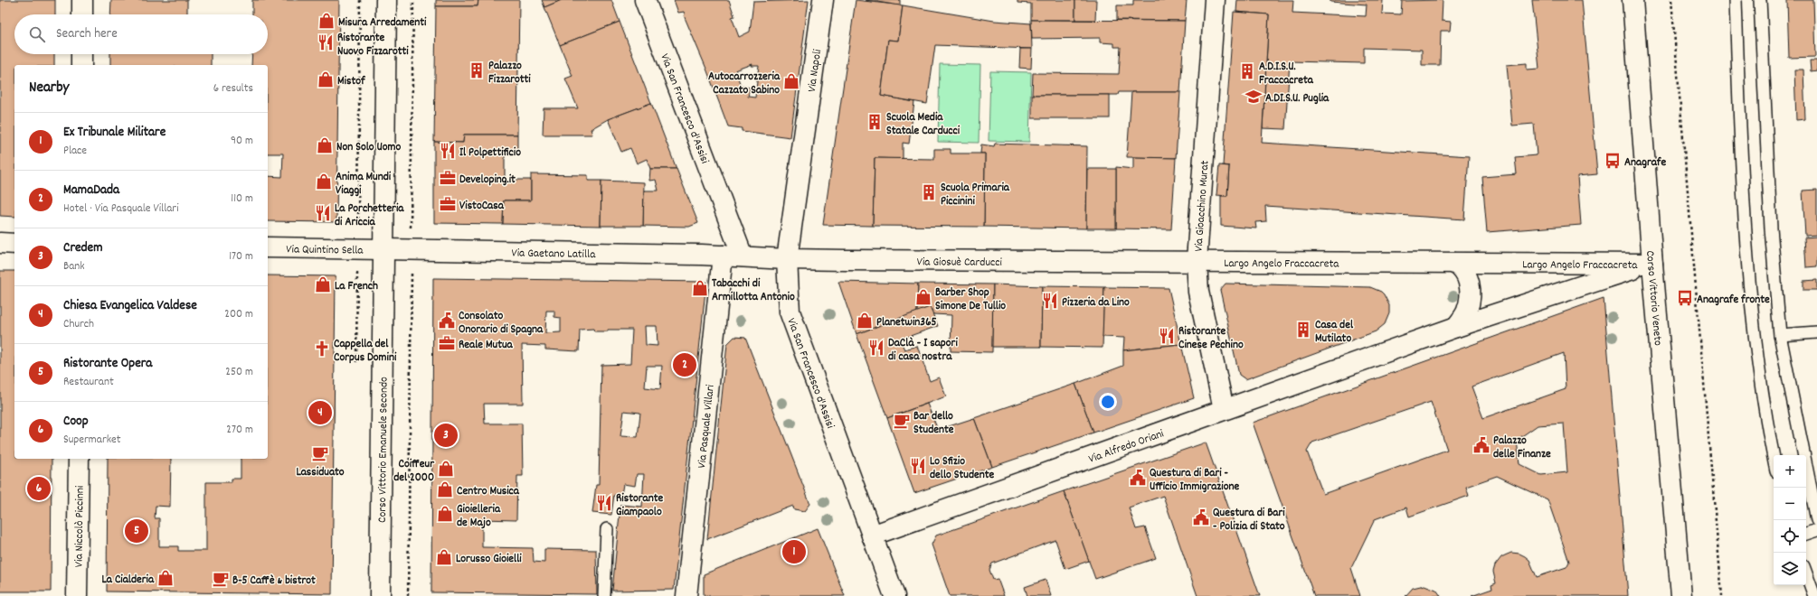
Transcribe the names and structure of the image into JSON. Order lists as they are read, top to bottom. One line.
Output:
{"streets":{"street":["Via Napoli","Via San Francesco d'Assisi","Via Gioacchino Murat","Via Quintino Sella","Via Gaetano Latilla","Via Giosuè Carducci","Largo Angelo Fraccacreta","Corso Vittorio Veneto","Via Pasquale Villari","Via Alfredo Oriani","Corso Vittorio Emanuele Secondo","Via Niccolò Piccinni"]},"crossings":[["Via Napoli","Via San Francesco d'Assisi"],["Via San Francesco d'Assisi","Via Giosuè Carducci"],["Via San Francesco d'Assisi","Via Alfredo Oriani"],["Via Gioacchino Murat","Via Giosuè Carducci"],["Via Gioacchino Murat","Largo Angelo Fraccacreta"],["Via Gioacchino Murat","Via Alfredo Oriani"],["Via Quintino Sella","Via Gaetano Latilla"],["Via Quintino Sella","Corso Vittorio Emanuele Secondo"],["Via Gaetano Latilla","Via Giosuè Carducci"],["Via Gaetano Latilla","Via Pasquale Villari"],["Via Gaetano Latilla","Corso Vittorio Emanuele Secondo"],["Via Giosuè Carducci","Largo Angelo Fraccacreta"],["Via Giosuè Carducci","Via Pasquale Villari"],["Largo Angelo Fraccacreta","Corso Vittorio Veneto"],["Largo Angelo Fraccacreta","Via Alfredo Oriani"]],"places":{"shop":["Misura Arredamenti","Mistof","Autocarrozzeria Cazzato Sabino","Non Solo Uomo","Anima Mundi Viaggi","La French","Tabacchi di Armillotta Antonio","Barber Shop Simone De Tullio","Planetwin365","Coiffeur del 2000","Centro Musica","Gioielleria de Majo","Lorusso Gioielli","La Cialderia"],"restaurant":["Ristorante Nuovo Fizzarotti","Il Polpettificio","La Porchetteria di Ariccia","Pizzeria da Lino","Ristorante Cinese Pechino","DaClà - I sapori di casa nostra","Lo Sfizio dello Studente","Ristorante Giampaolo"],"building":["Palazzo Fizzarotti","A.D.I.S.U. Fraccacreta","Scuola Media Statale Carducci","Scuola Primaria Piccinini","Casa del Mutilato"],"school or university":["A.DI.S.U. Puglia"],"bus stop":["Anagrafe","Anagrafe fronte"],"office":["Developing.it","VistoCasa","Reale Mutua"],"public building":["Consolato Onorario di Spagna","Palazzo delle Finanze","Questura di Bari - Ufficio Immigrazione","Questura di Bari - Polizia di Stato"],"church":["Cappella del Corpus Domini"],"cafe":["Bar dello Studente","Lassiduato","B-5 Caffè & bistrot"]},"page":{"search":"Search here","heading":["Nearby","6 results"],"list":[{"mark":"1","name":"Ex Tribunale Militare","note":"Place","value":"90 m"},{"mark":"2","name":"MamaDada","note":"Hotel · Via Pasquale Villari","value":"110 m"},{"mark":"3","name":"Credem","note":"Bank","value":"170 m"},{"mark":"4","name":"Chiesa Evangelica Valdese","note":"Church","value":"200 m"},{"mark":"5","name":"Ristorante Opera","note":"Restaurant","value":"250 m"},{"mark":"6","name":"Coop","note":"Supermarket","value":"270 m"}],"pins":["2","4","3","6","5","1"],"map_buttons":["+","−"]}}
